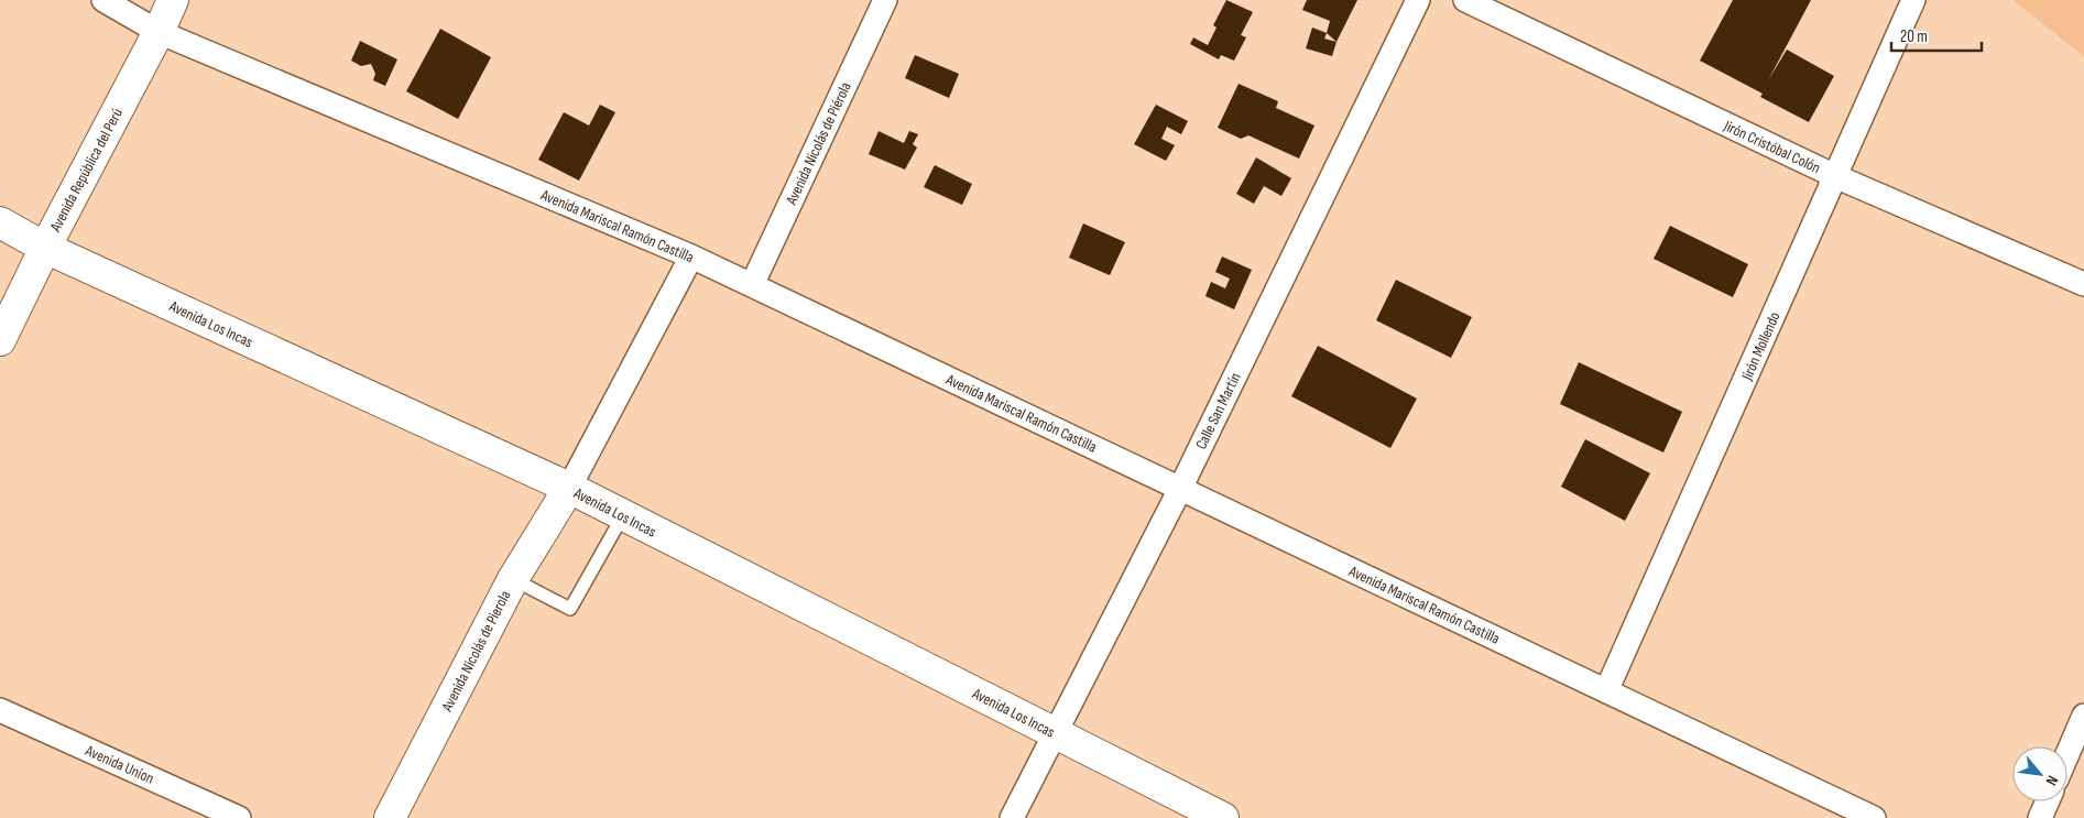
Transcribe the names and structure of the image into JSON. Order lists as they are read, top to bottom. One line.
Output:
{"streets":{"street":["Avenida Nicolás de Piérola","Jirón Cristóbal Colón","Avenida República del Perú","Avenida Mariscal Ramón Castilla","Avenida Los Incas","Jirón Mollendo","Calle San Martín","Avenida Nicolás de Pierola","Avenida Uníon"]},"crossings":[["Avenida Nicolás de Piérola","Avenida Mariscal Ramón Castilla"],["Jirón Cristóbal Colón","Jirón Mollendo"],["Avenida República del Perú","Avenida Mariscal Ramón Castilla"],["Avenida República del Perú","Avenida Los Incas"],["Avenida Mariscal Ramón Castilla","Jirón Mollendo"],["Avenida Mariscal Ramón Castilla","Calle San Martín"],["Avenida Los Incas","Calle San Martín"],["Avenida Los Incas","Avenida Nicolás de Pierola"]],"scale_bar":"20 m","north":"bottom right"}
